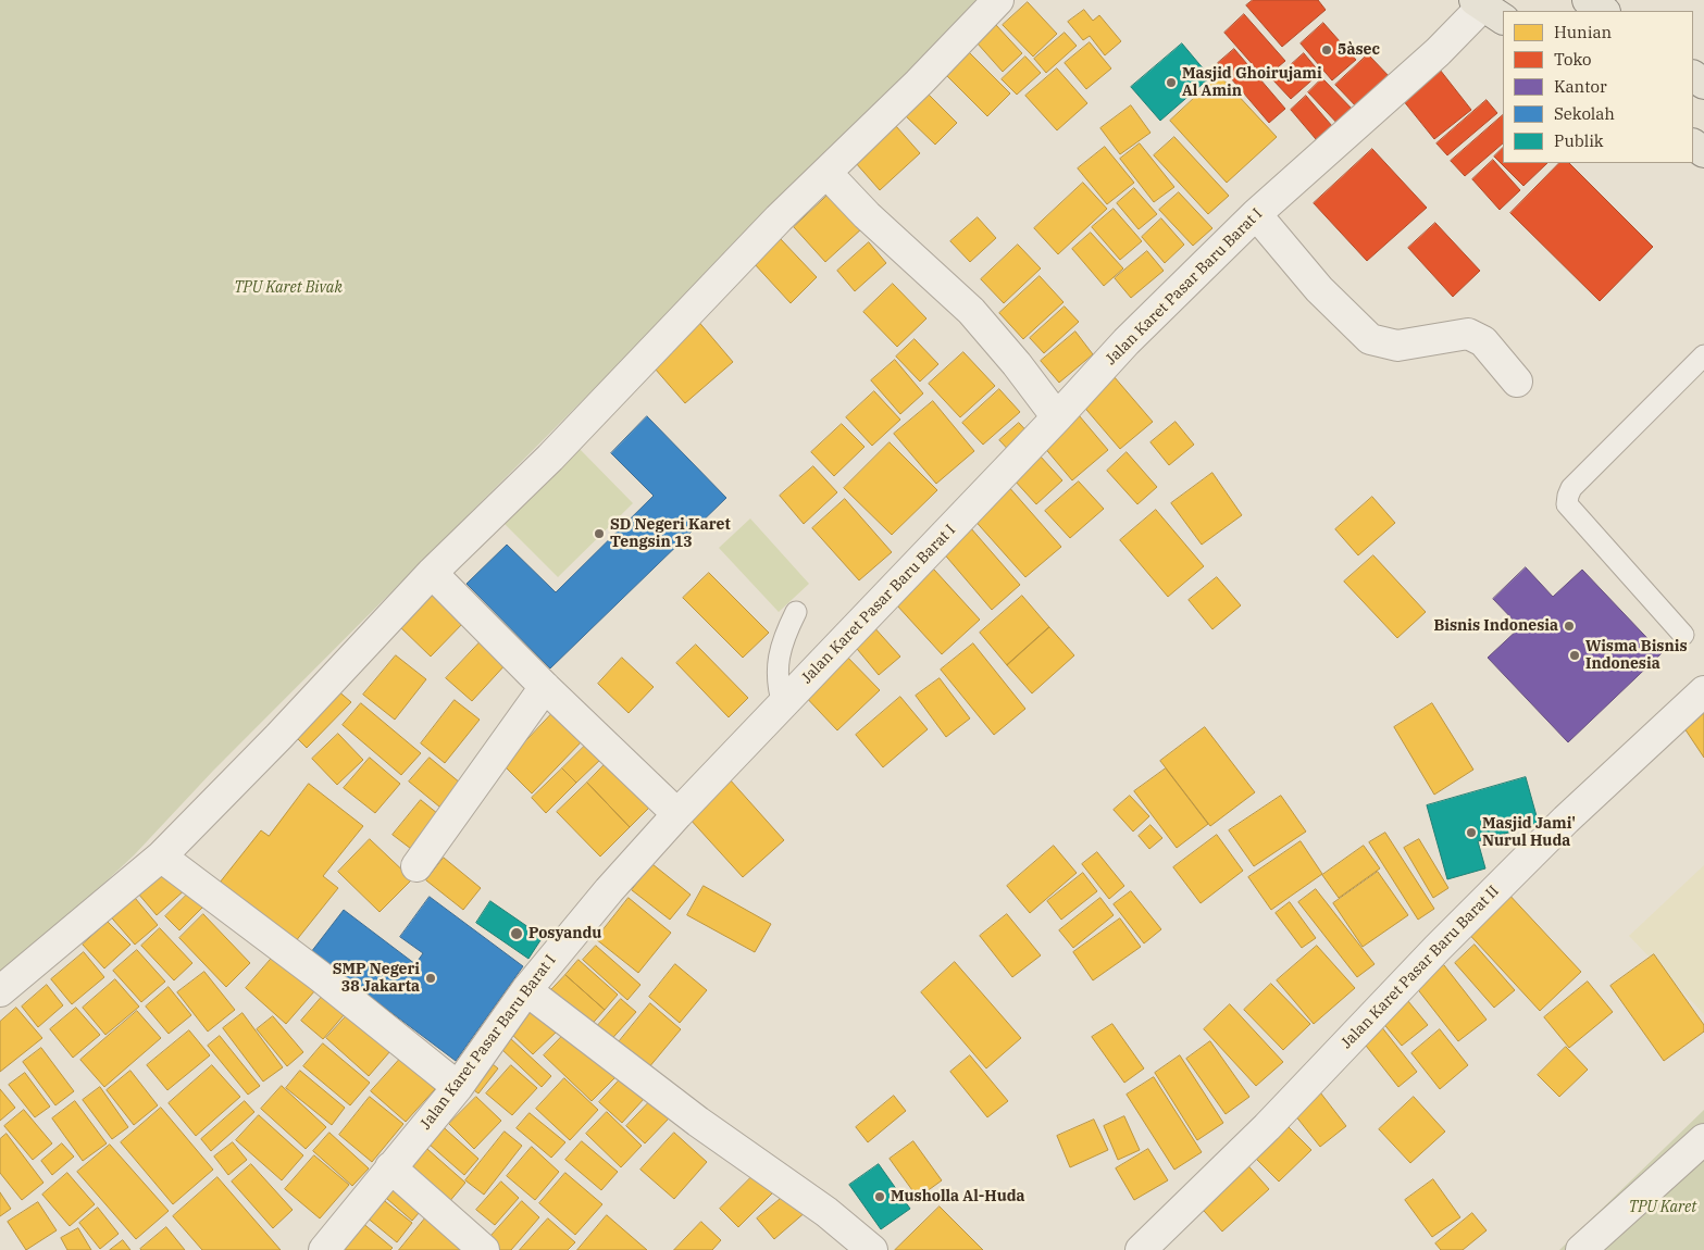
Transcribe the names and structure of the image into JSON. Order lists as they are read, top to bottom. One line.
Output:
{"streets":{"street":["Jalan Karet Pasar Baru Barat I","Jalan Karet Pasar Baru Barat II"]},"parks":["TPU Karet Bivak","TPU Karet"],"places":["5àsec","Masjid Ghoirujami Al Amin","SD Negeri Karet Tengsin 13","Bisnis Indonesia","Wisma Bisnis Indonesia","Masjid Jami' Nurul Huda","Posyandu","SMP Negeri 38 Jakarta","Musholla Al-Huda"],"legend":["Hunian","Toko","Kantor","Sekolah","Publik"]}
